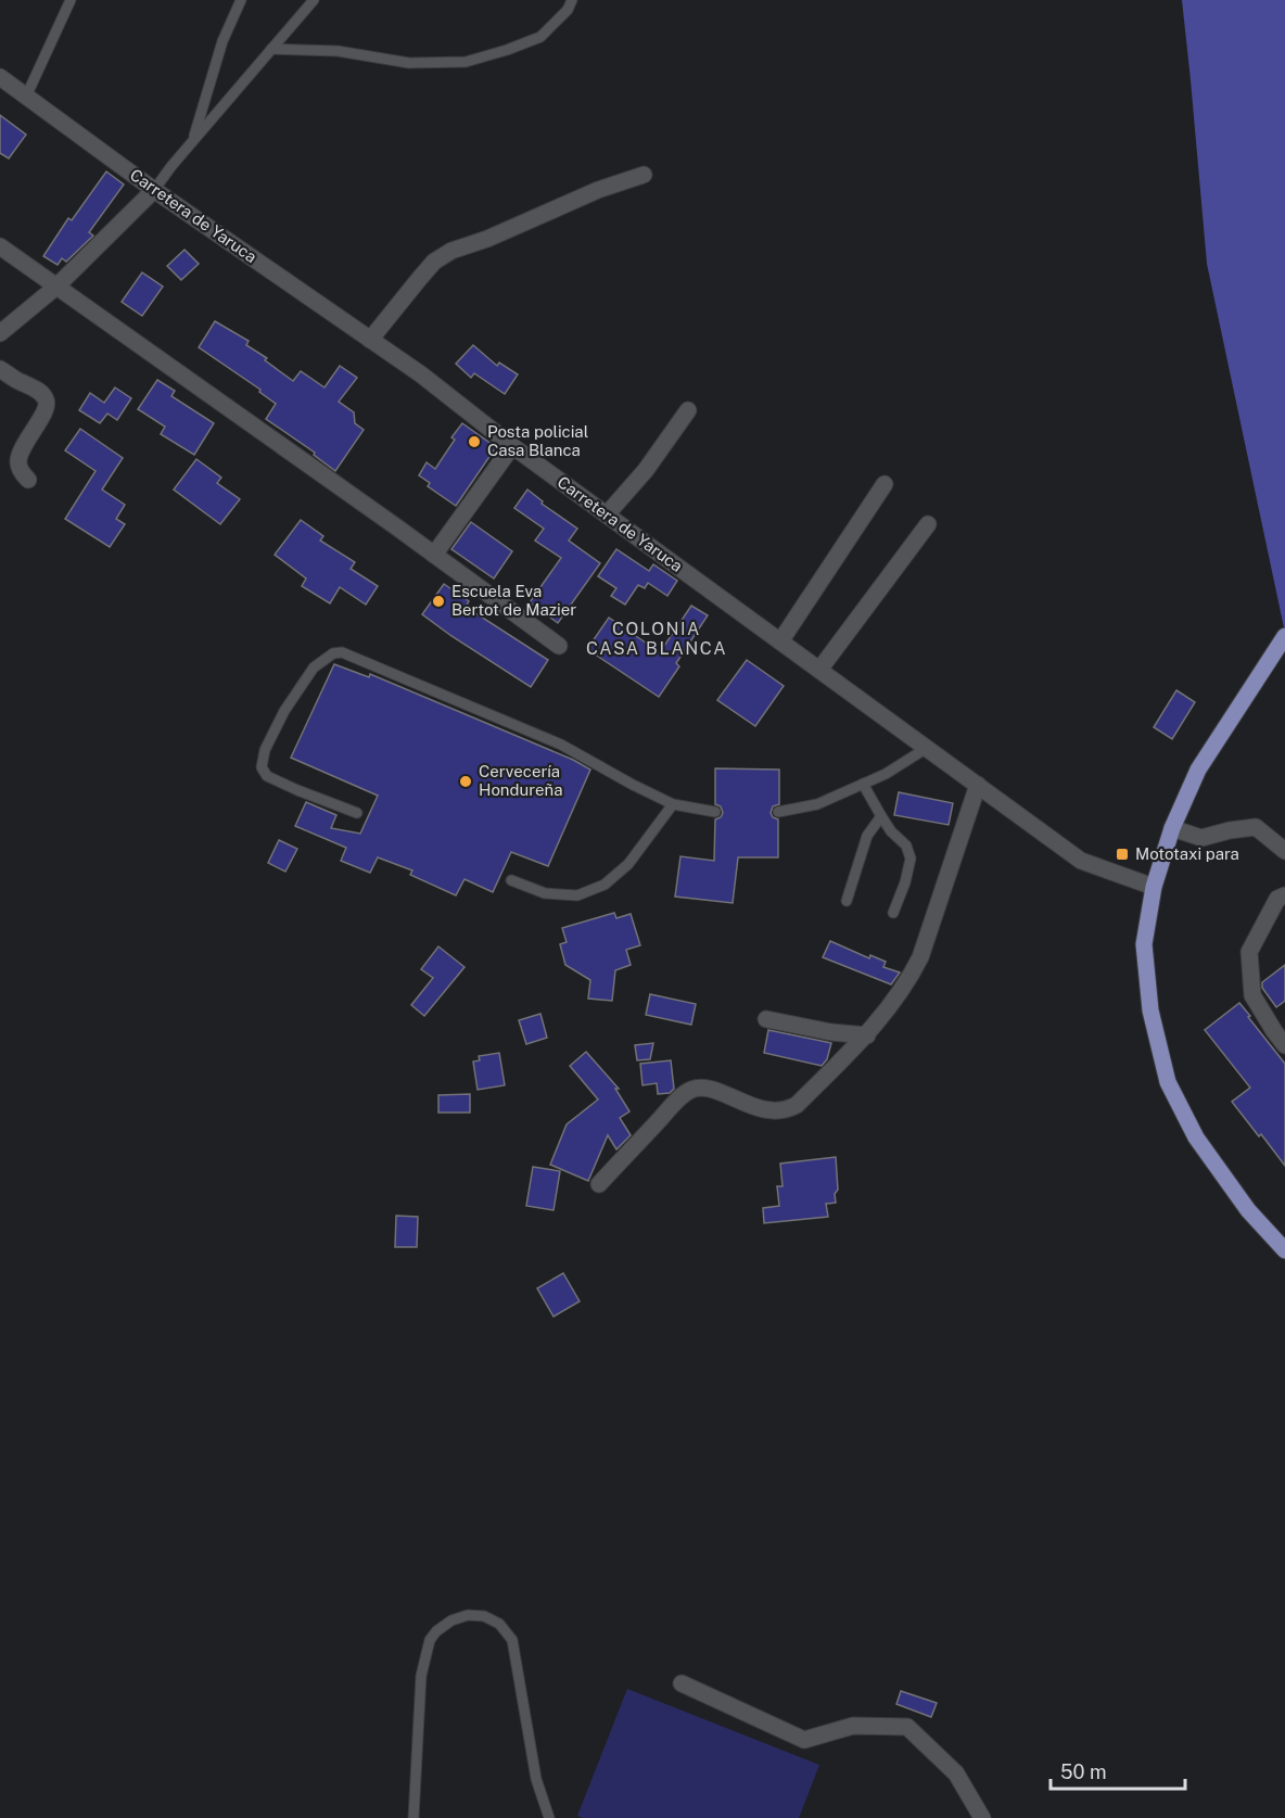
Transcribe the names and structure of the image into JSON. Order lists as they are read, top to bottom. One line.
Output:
{"streets":{"street":["Carretera de Yaruca"]},"districts":["COLONIA CASA BLANCA"],"places":{"other":["Posta policial Casa Blanca","Escuela Eva Bertot de Mazier","Cervecería Hondureña"],"transit":["Mototaxi para"]},"scale_bar":"50 m"}
